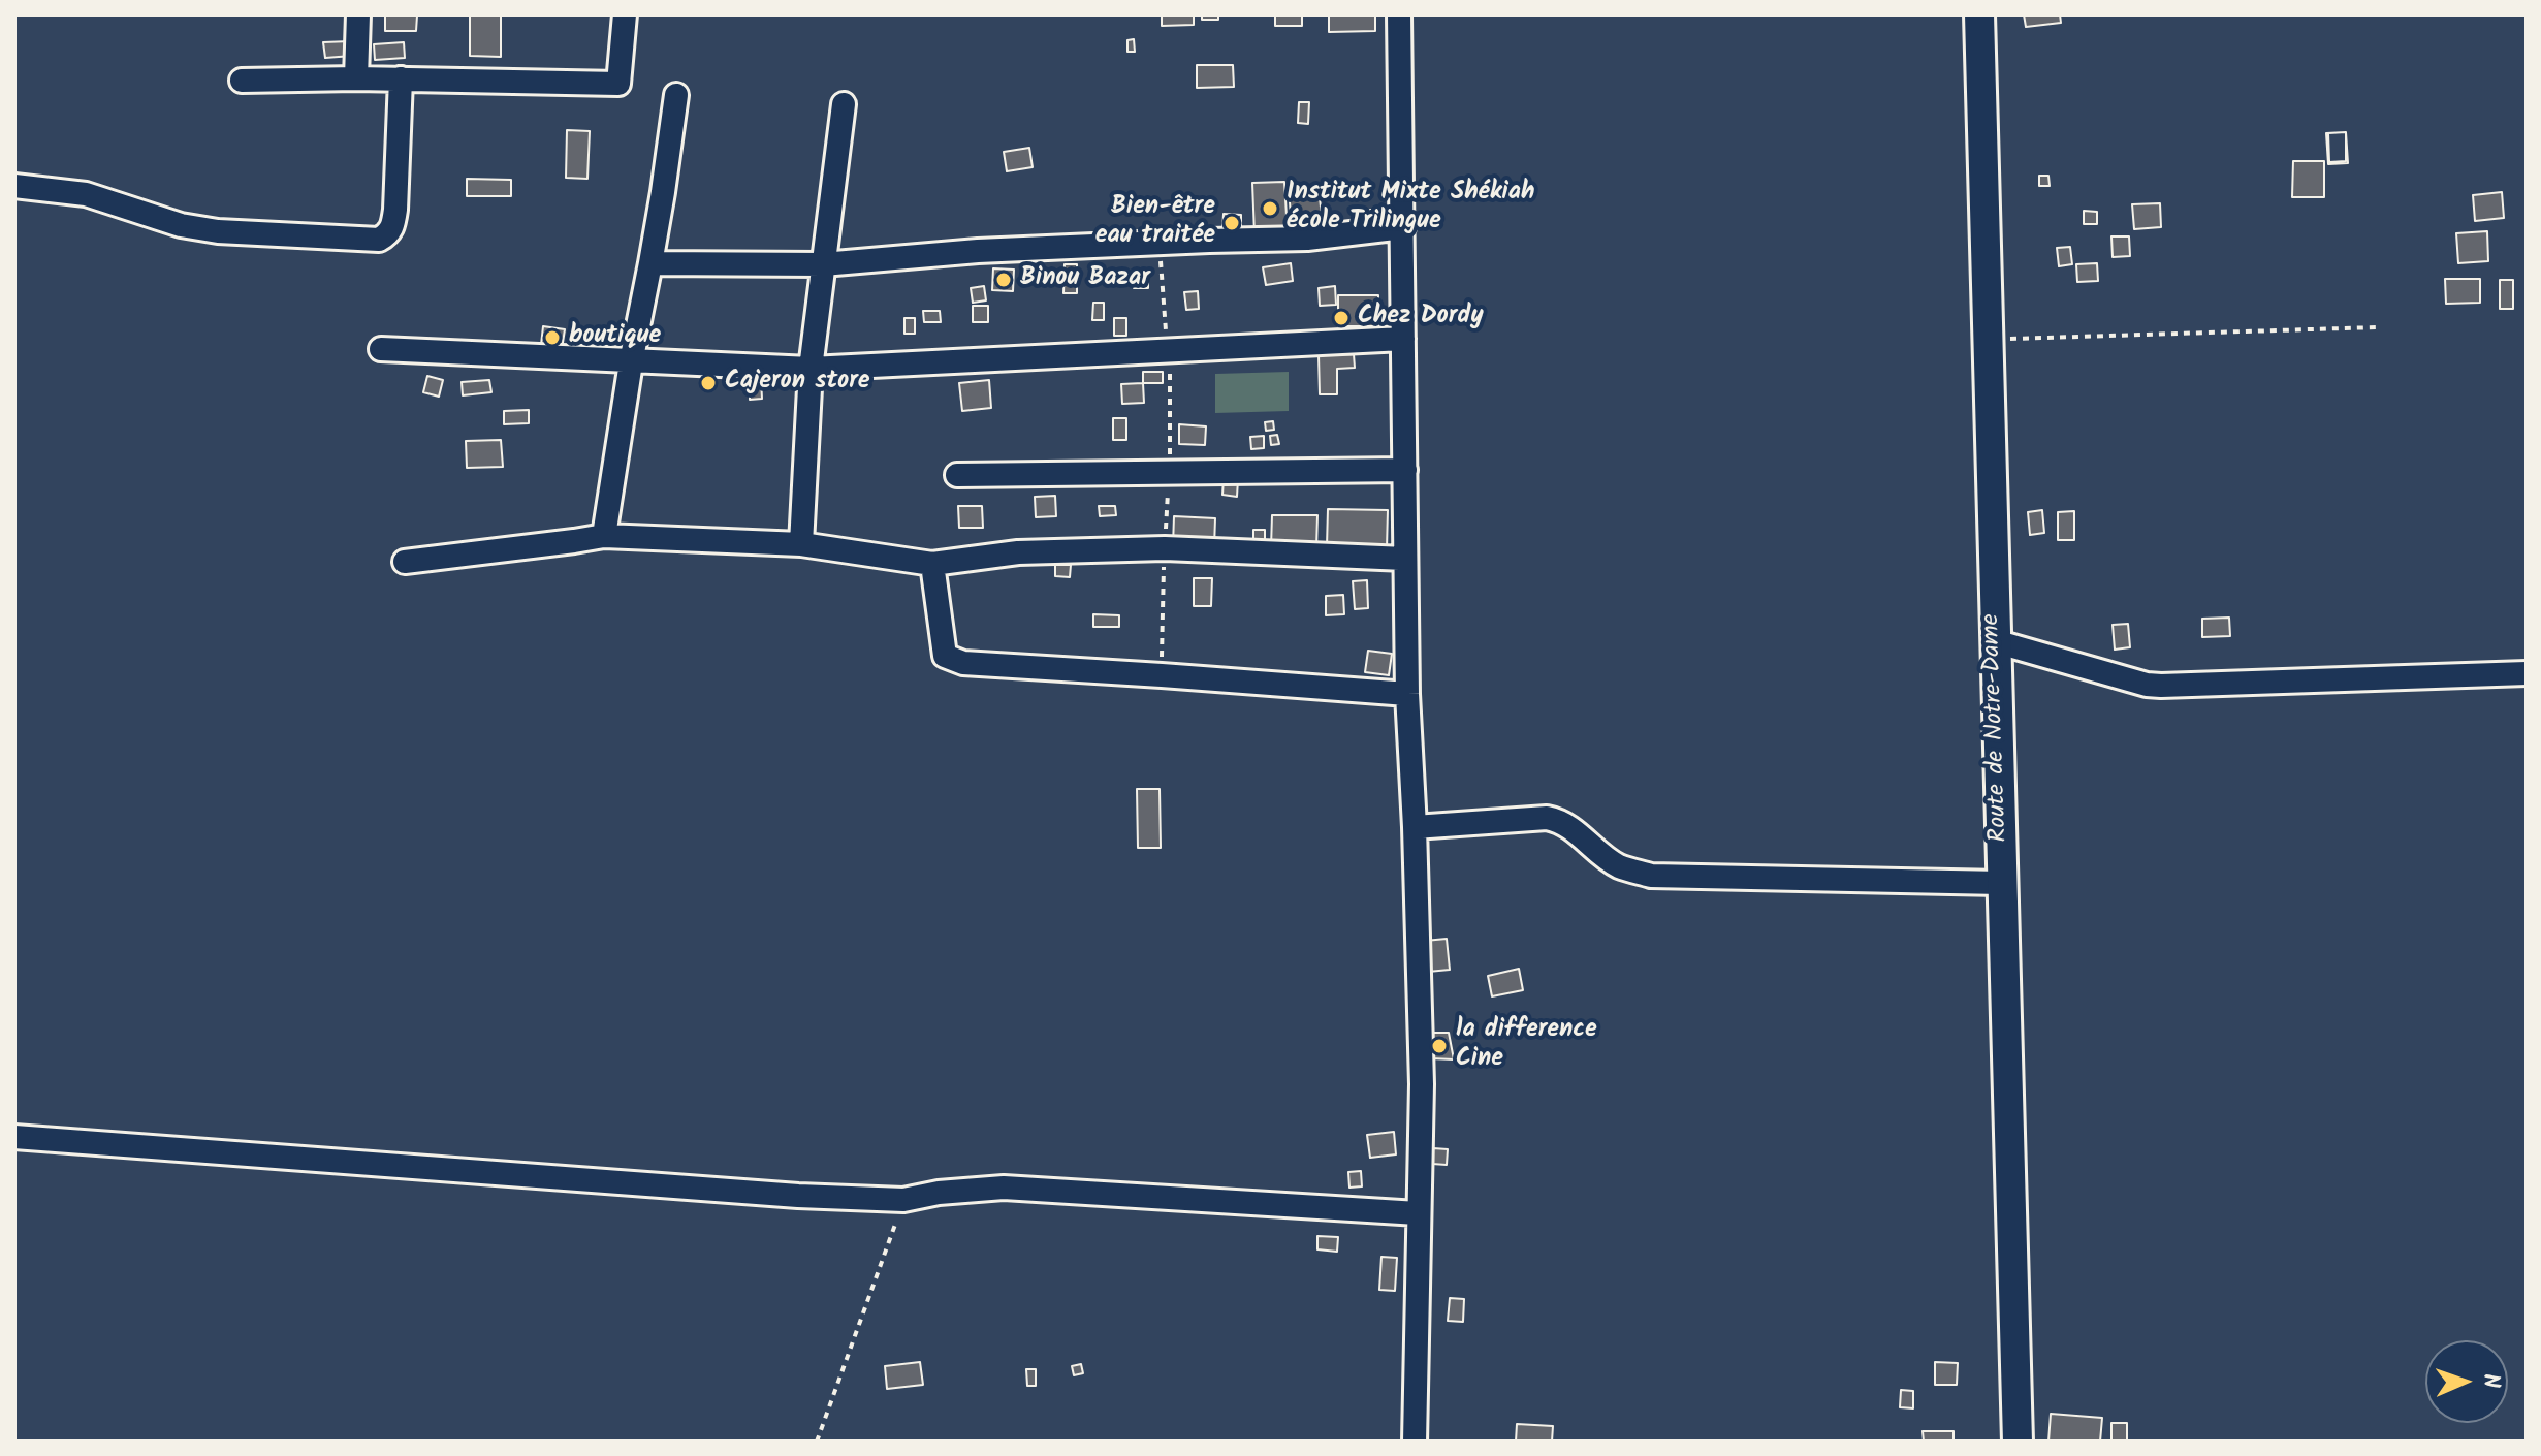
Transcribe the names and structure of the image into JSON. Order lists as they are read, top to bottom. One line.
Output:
{"streets":{"street":["Route de Notre-Dame"]},"places":["Institut Mixte Shékiah école Trilingue","Bien-être eau traitée","Binou Bazar","Chez Dordy","boutique","Cajeron store","la difference Cine"],"north":"right"}
